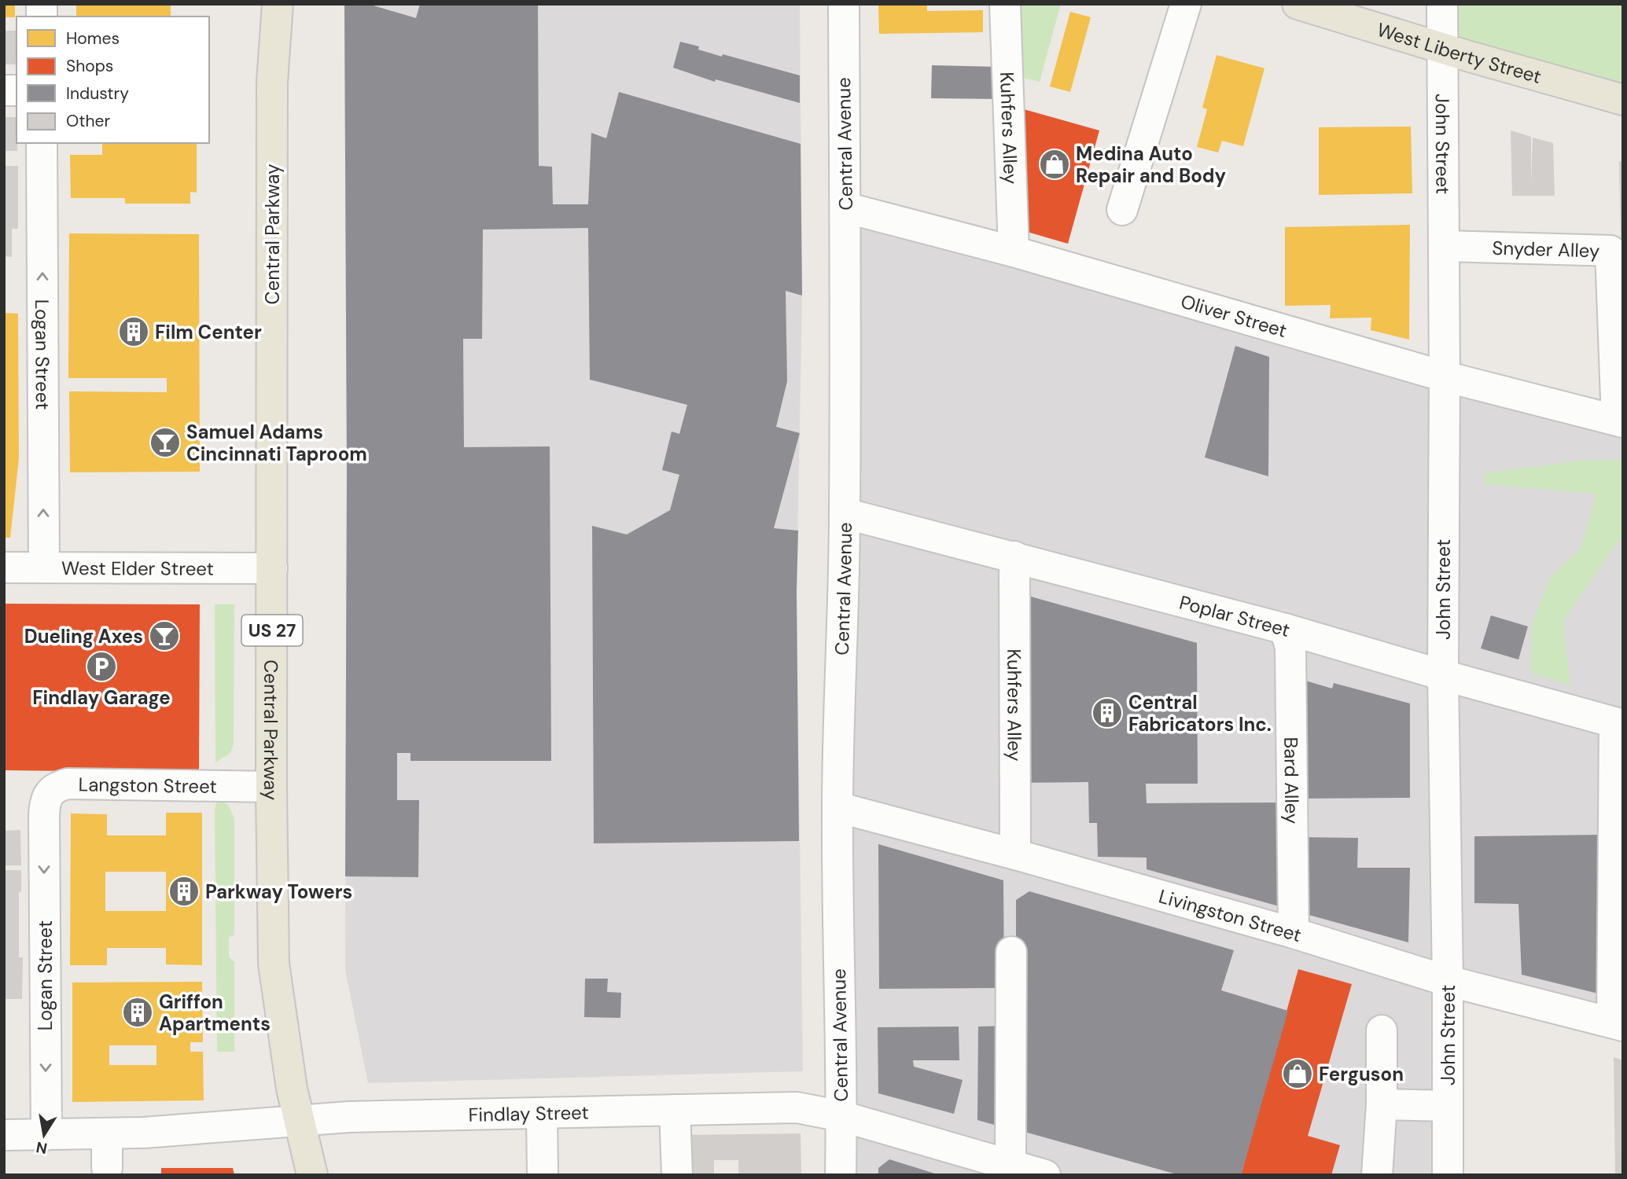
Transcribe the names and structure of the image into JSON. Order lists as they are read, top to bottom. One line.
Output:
{"streets":{"main road":["West Liberty Street","Central Parkway","US 27"],"street":["Kuhfers Alley","Central Avenue","John Street","Snyder Alley","Oliver Street","Logan Street","West Elder Street","Poplar Street","Bard Alley","Langston Street","Livingston Street","Findlay Street"]},"crossings":[["West Liberty Street","John Street"],["Kuhfers Alley","Oliver Street"],["Kuhfers Alley","Poplar Street"],["Kuhfers Alley","Livingston Street"],["Central Avenue","Oliver Street"],["Central Avenue","Poplar Street"],["Central Avenue","Livingston Street"],["Central Avenue","Findlay Street"],["John Street","Snyder Alley"],["John Street","Oliver Street"],["John Street","Poplar Street"],["John Street","Livingston Street"],["Central Parkway","West Elder Street"],["Central Parkway","Langston Street"],["Central Parkway","Findlay Street"],["Snyder Alley","Oliver Street"],["Logan Street","West Elder Street"],["Logan Street","Langston Street"],["Logan Street","Findlay Street"],["Poplar Street","Bard Alley"],["Bard Alley","Livingston Street"]],"places":{"shop":["Medina Auto Repair and Body","Ferguson"],"building":["Film Center","Central Fabricators Inc.","Parkway Towers","Griffon Apartments"],"bar":["Samuel Adams Cincinnati Taproom","Dueling Axes"],"parking":["Findlay Garage"]},"legend":["Homes","Shops","Industry","Other"],"north":"bottom"}
